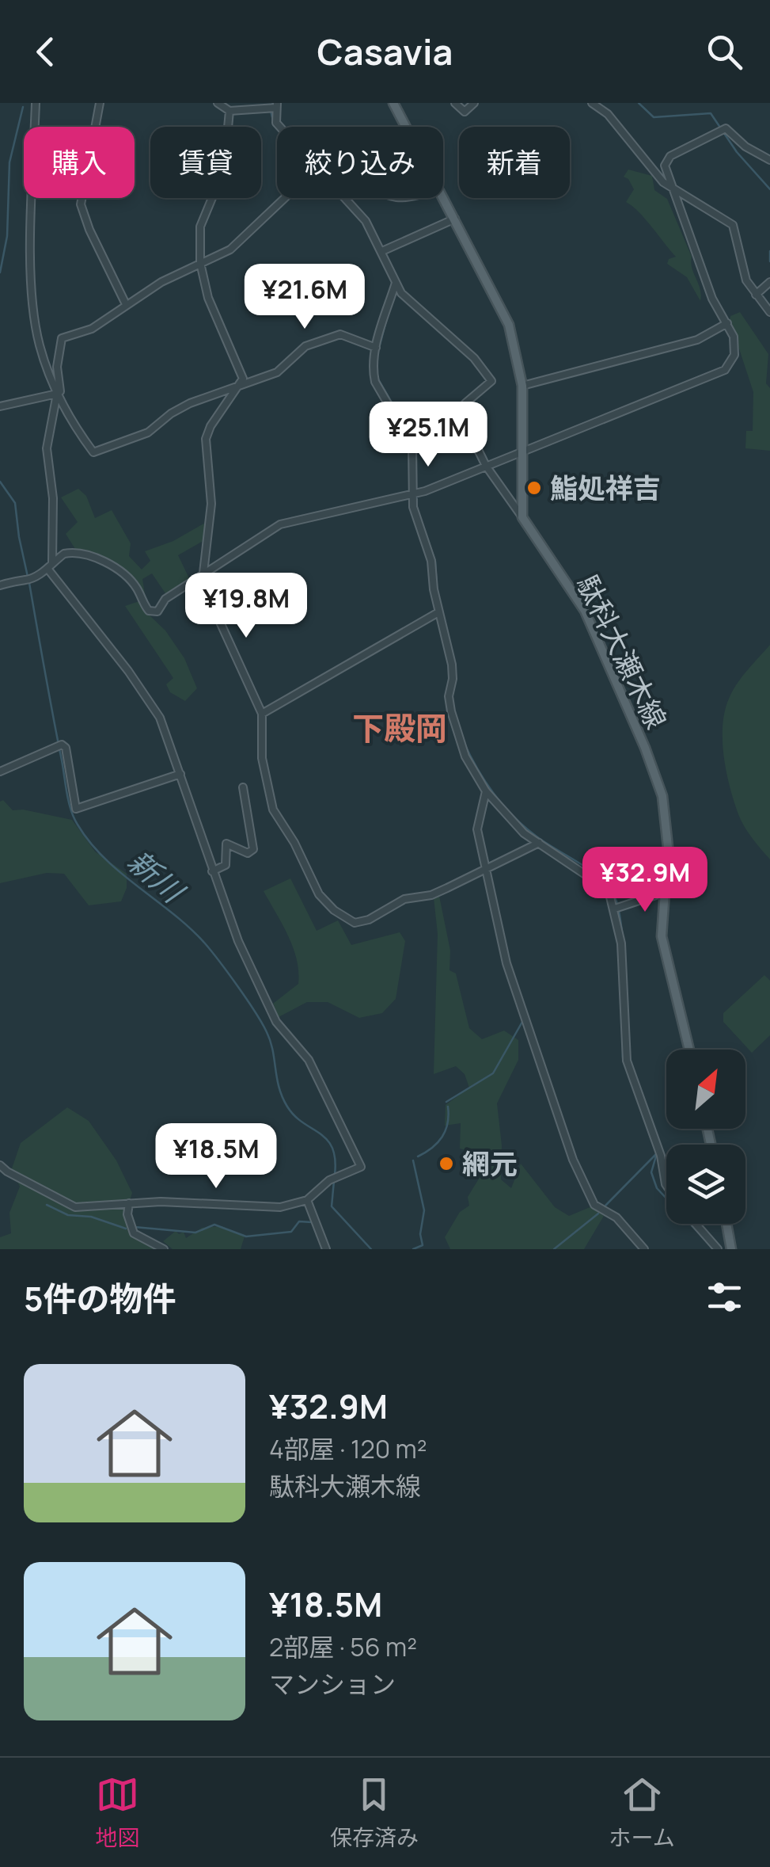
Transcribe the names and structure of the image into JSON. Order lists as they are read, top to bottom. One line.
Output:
{"streets":{"main road":["駄科大瀬木線"]},"districts":["下殿岡"],"water":["新川"],"places":["鮨処祥吉","網元"],"north":"top right","page":{"header":"Casavia","chip":["購入","賃貸","絞り込み","新着"],"price":["¥21.6M","¥25.1M","¥19.8M","¥32.9M","¥18.5M"],"heading":"5件の物件","list":[{"name":"¥32.9M","note":"4部屋 · 120 m² · 駄科大瀬木線"},{"name":"¥18.5M","note":"2部屋 · 56 m² · マンション"}],"tabs":["地図","保存済み","ホーム"]}}
